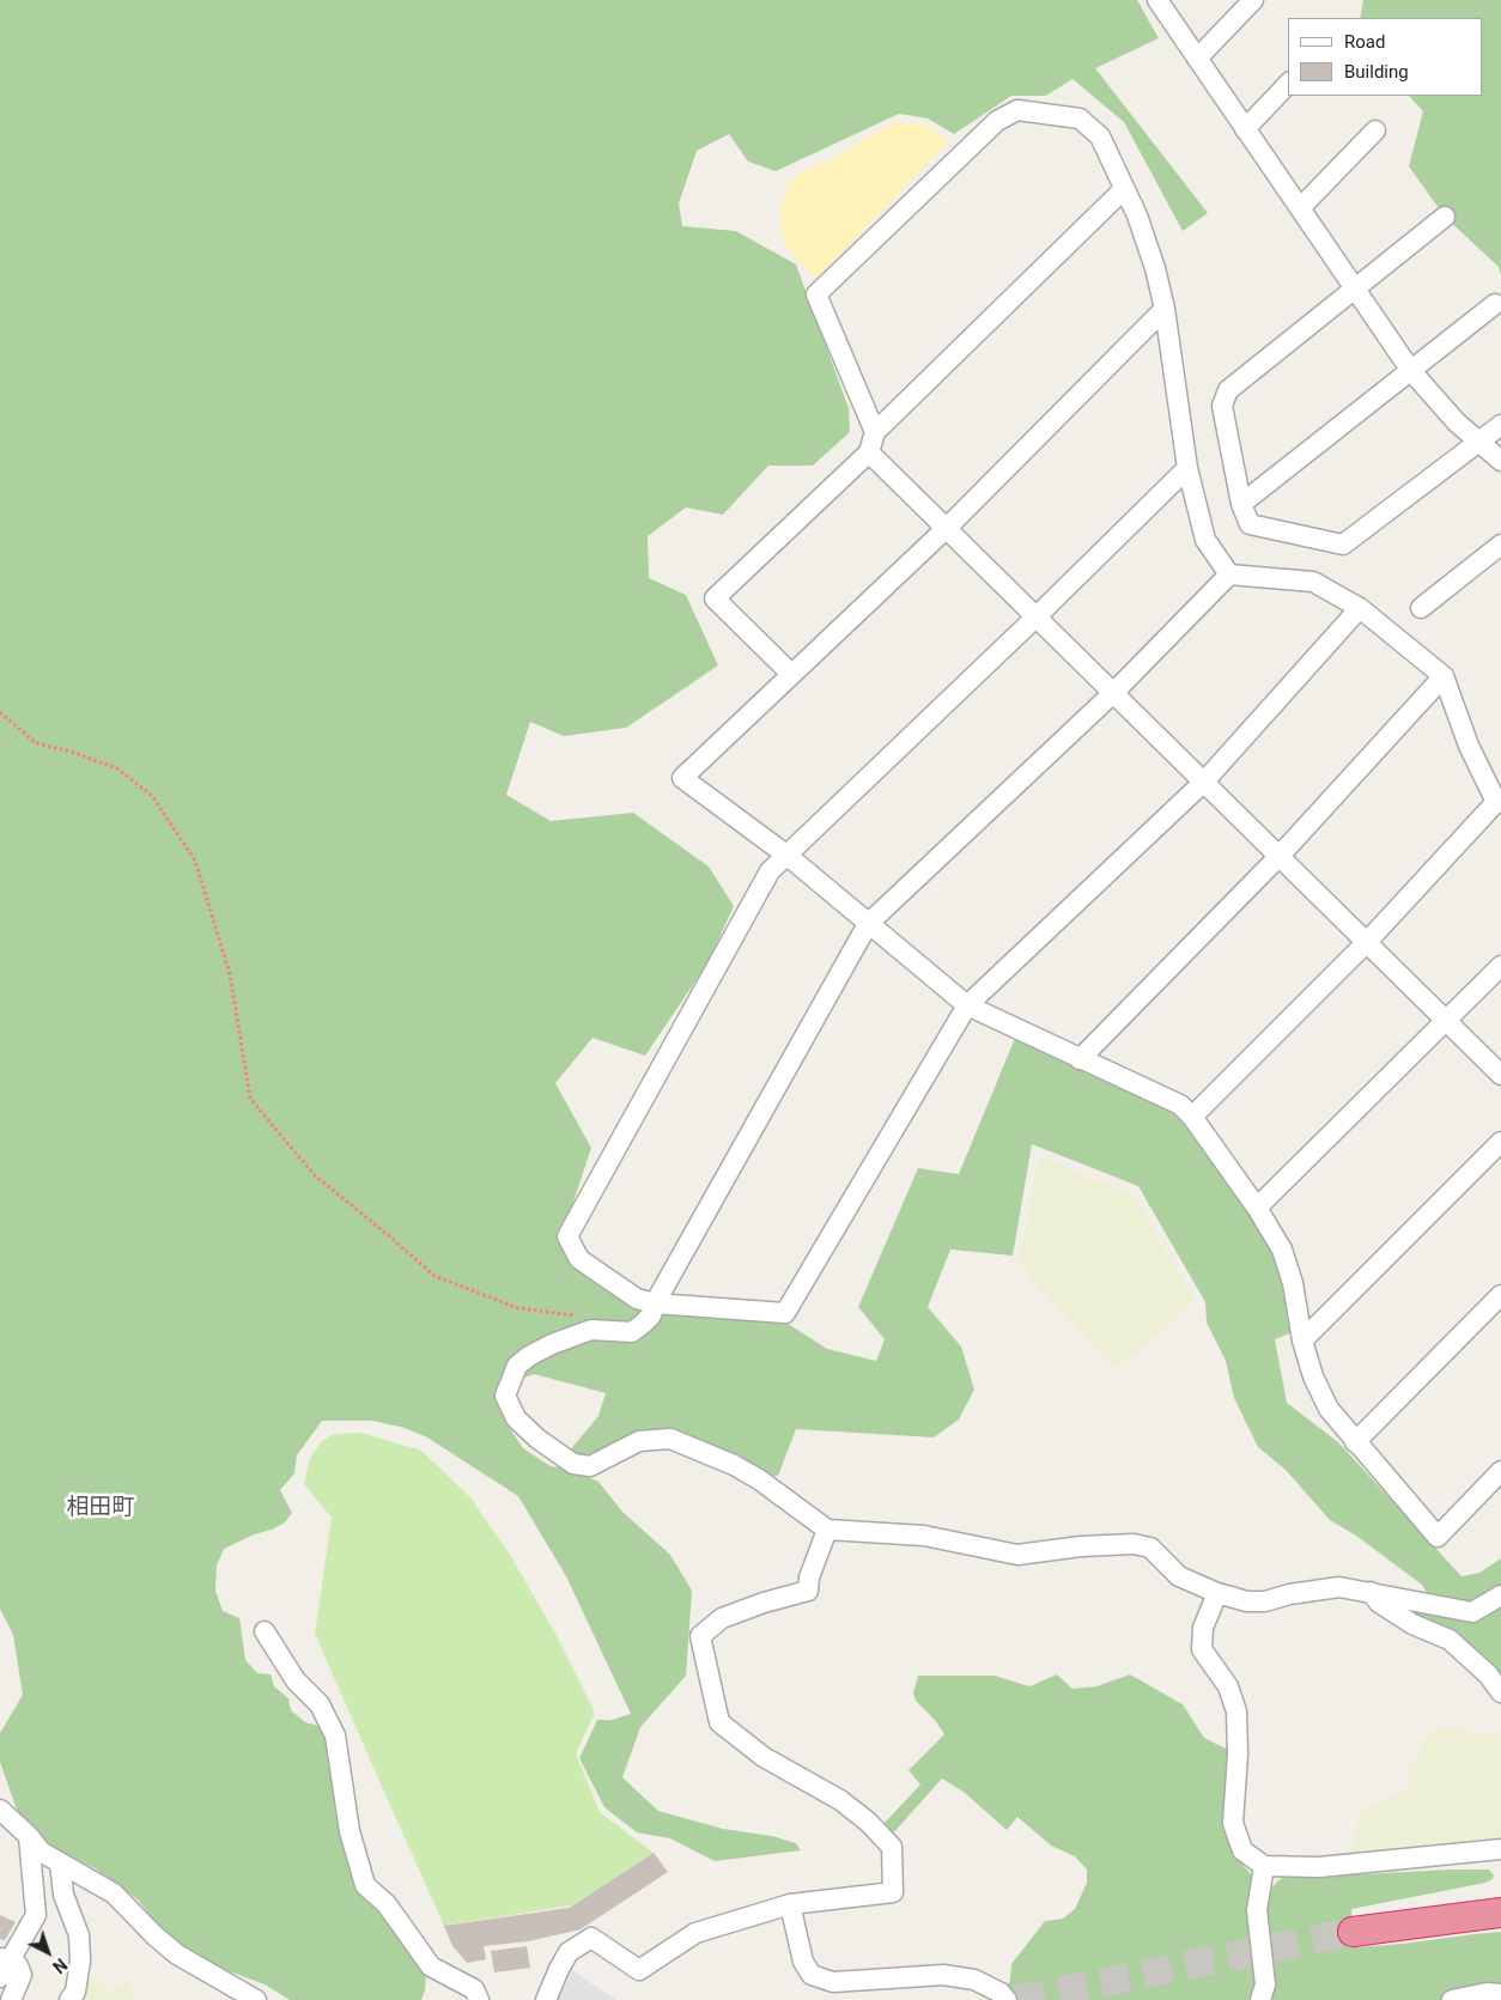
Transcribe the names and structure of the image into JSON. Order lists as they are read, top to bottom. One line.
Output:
{"districts":["相田町"],"legend":["Road","Building"],"north":"bottom right"}
